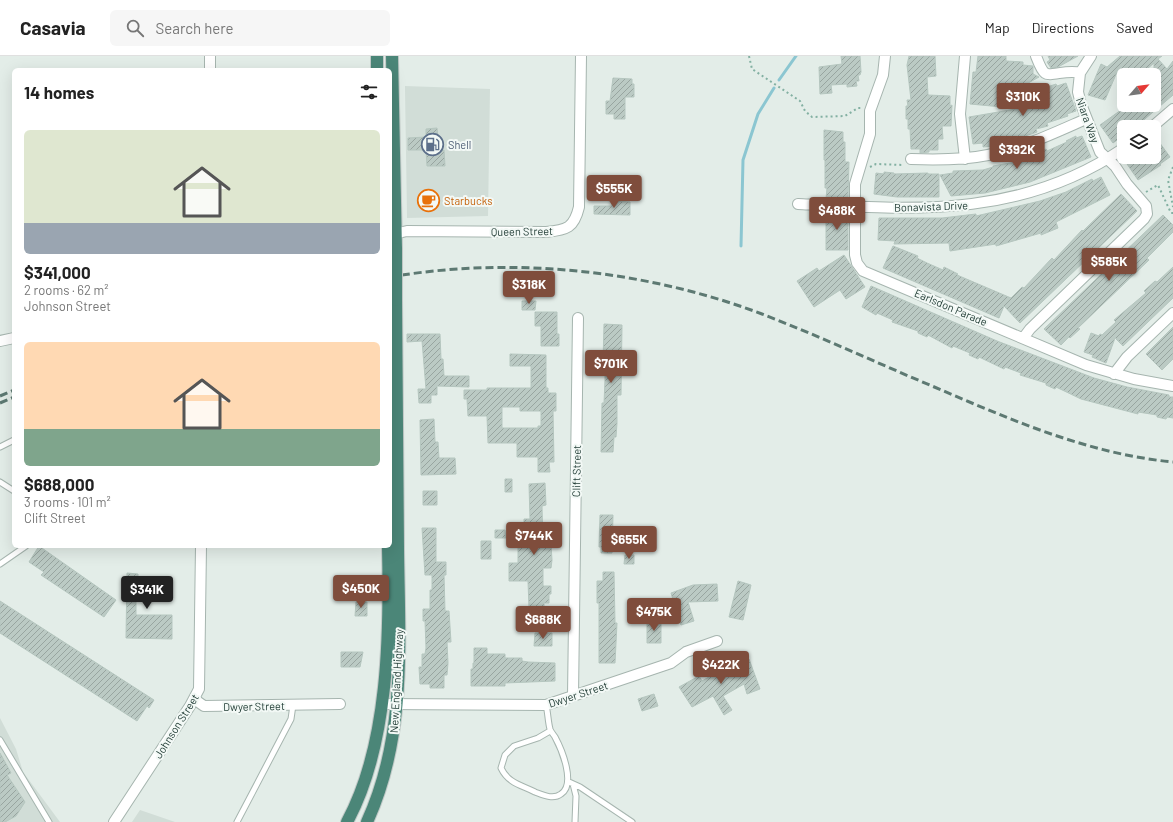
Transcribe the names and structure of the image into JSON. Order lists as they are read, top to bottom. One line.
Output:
{"streets":{"highway":["New England Highway"],"street":["Niara Way","Bonavista Drive","Queen Street","Earlsdon Parade","Clift Street","Dwyer Street","Johnson Street"]},"crossings":[["Niara Way","Bonavista Drive"],["Niara Way","Earlsdon Parade"],["Bonavista Drive","Earlsdon Parade"],["Queen Street","New England Highway"],["Clift Street","Dwyer Street"],["New England Highway","Dwyer Street"],["Dwyer Street","Johnson Street"]],"places":{"fuel station":["Shell"],"cafe":["Starbucks"]},"north":"top right","page":{"header":"Casavia","search":"Search here","nav":["Map","Directions","Saved"],"heading":"14 homes","price":["$310K","$392K","$555K","$488K","$585K","$318K","$701K","$744K","$655K","$450K","$341K","$475K","$688K","$422K"],"list":[{"name":"$341,000","note":"2 rooms · 62 m² · Johnson Street"},{"name":"$688,000","note":"3 rooms · 101 m² · Clift Street"}]}}
